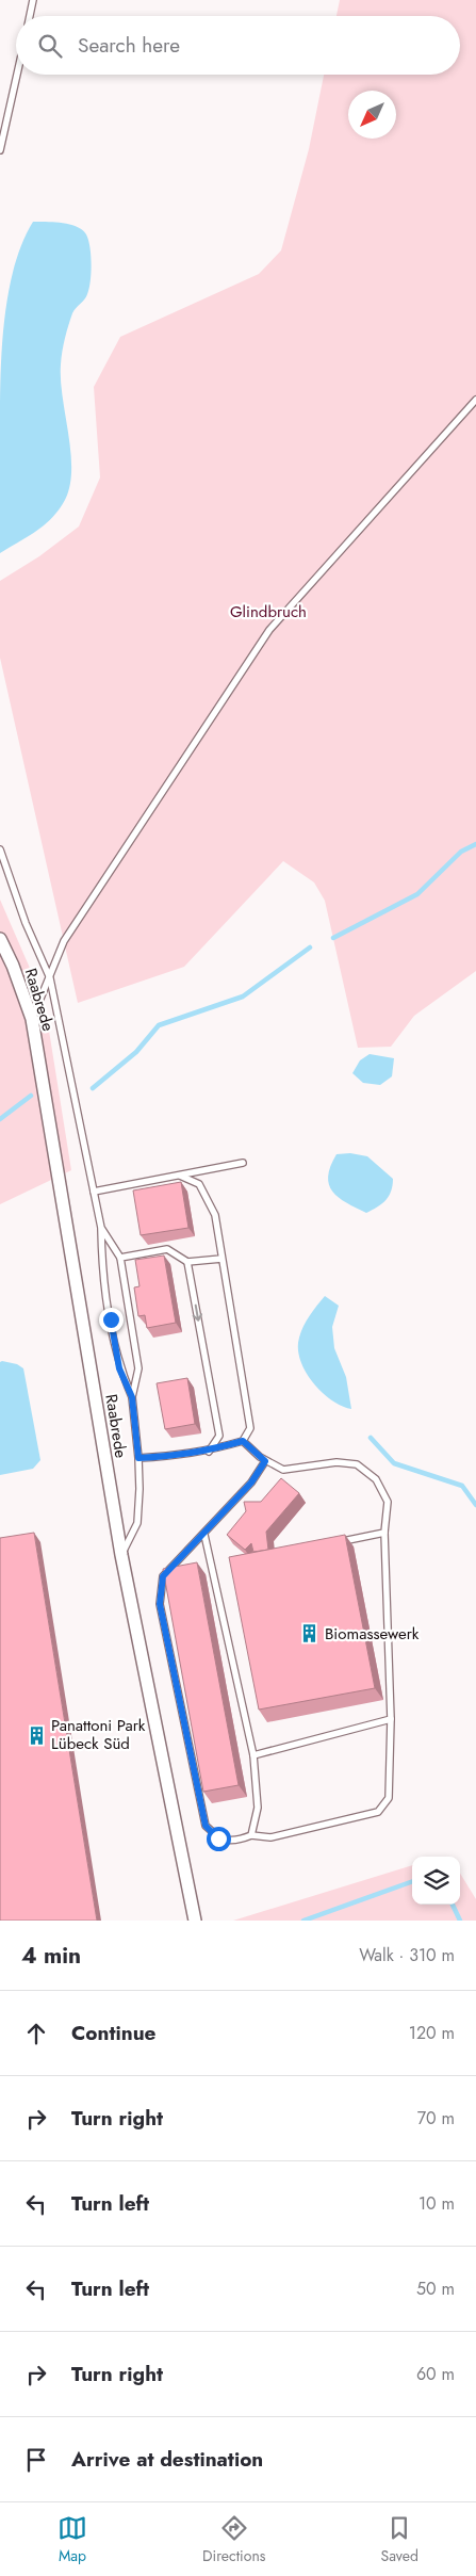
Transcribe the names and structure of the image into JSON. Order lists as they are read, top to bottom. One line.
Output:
{"streets":{"street":["Raabrede"]},"parks":["Glindbruch"],"places":{"building":["Biomassewerk","Panattoni Park Lübeck Süd"]},"north":"bottom left","page":{"search":"Search here","heading":["4 min","Walk · 310 m"],"list":[["Continue","120 m"],["Turn right","70 m"],["Turn left","10 m"],["Turn left","50 m"],["Turn right","60 m"],"Arrive at destination"],"nav":["Map","Directions","Saved"]}}
